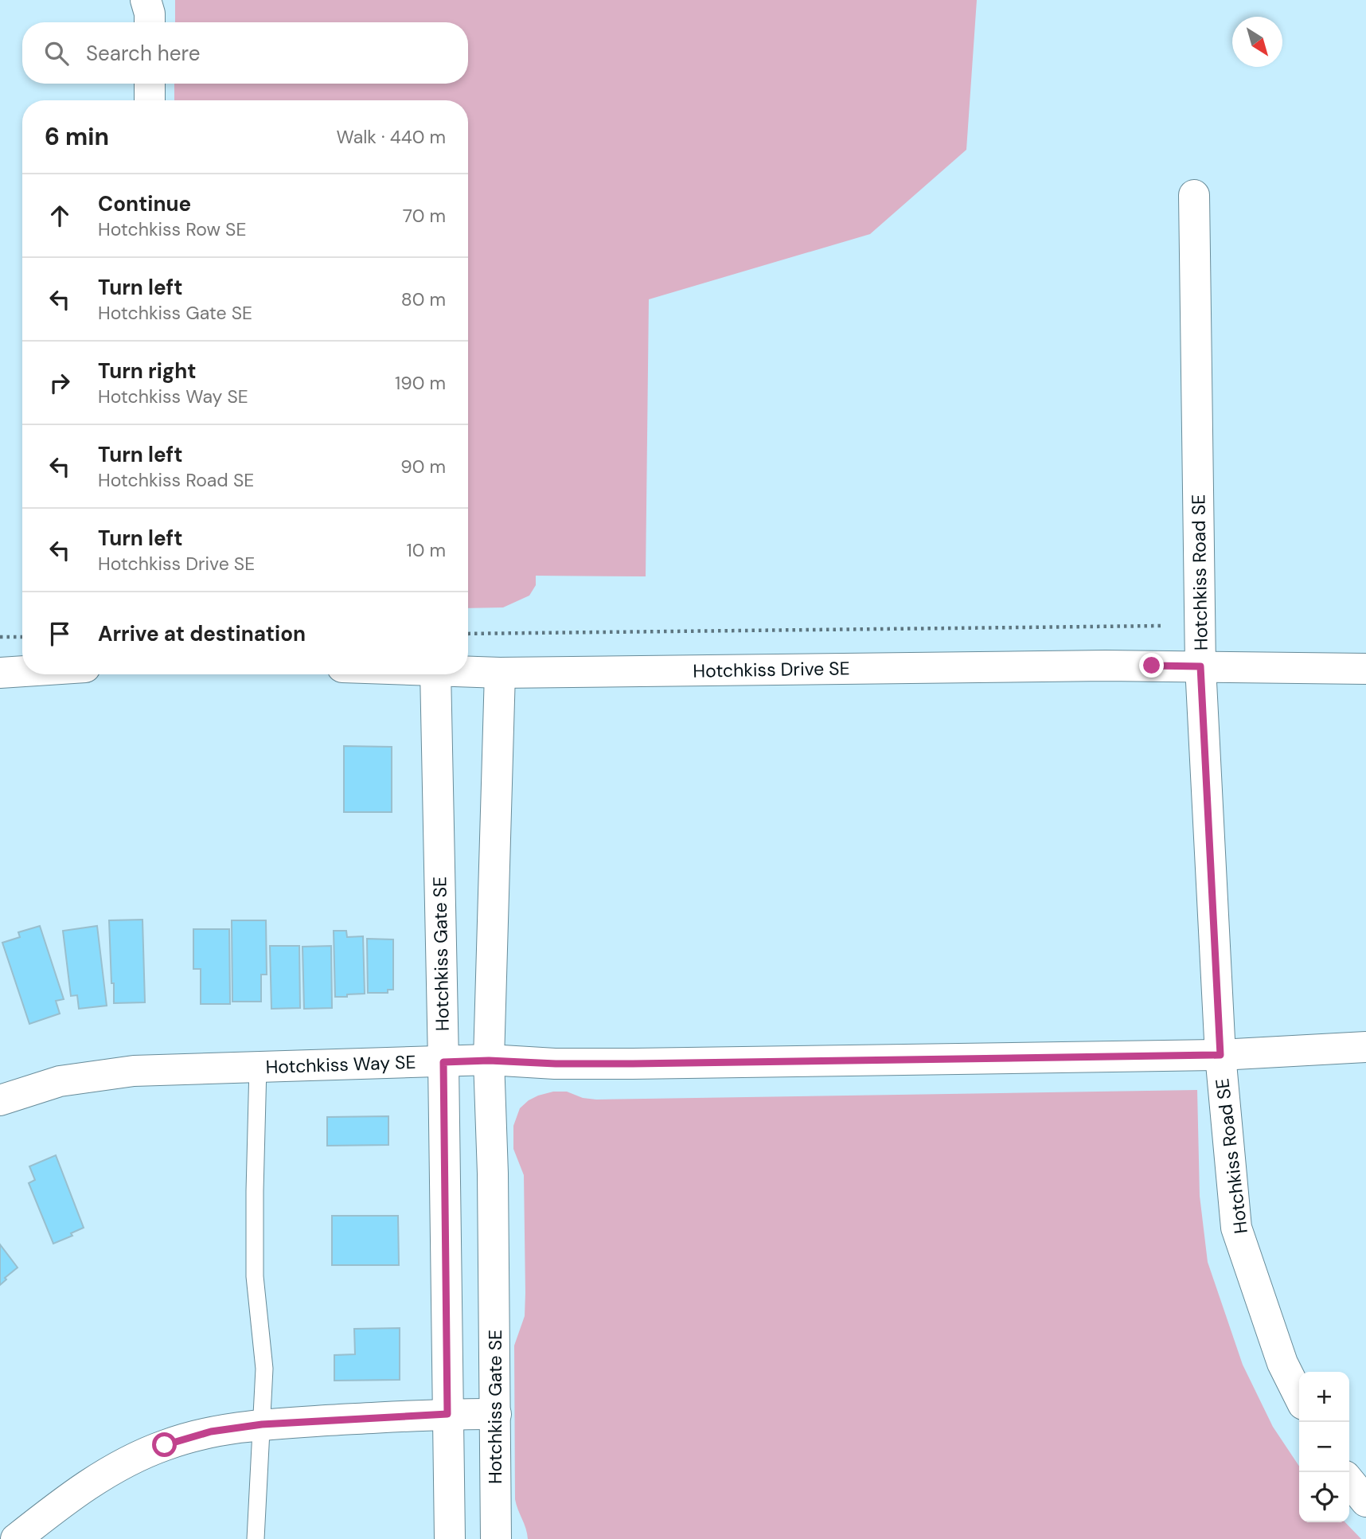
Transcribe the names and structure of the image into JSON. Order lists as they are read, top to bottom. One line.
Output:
{"streets":{"street":["Hotchkiss Road SE","Hotchkiss Drive SE","Hotchkiss Gate SE","Hotchkiss Way SE"]},"crossings":[["Hotchkiss Road SE","Hotchkiss Drive SE"],["Hotchkiss Road SE","Hotchkiss Way SE"],["Hotchkiss Drive SE","Hotchkiss Gate SE"],["Hotchkiss Gate SE","Hotchkiss Way SE"]],"north":"bottom right","page":{"search":"Search here","heading":["6 min","Walk · 440 m"],"list":[["Continue","Hotchkiss Row SE","70 m"],["Turn left","Hotchkiss Gate SE","80 m"],["Turn right","Hotchkiss Way SE","190 m"],["Turn left","Hotchkiss Road SE","90 m"],["Turn left","Hotchkiss Drive SE","10 m"],"Arrive at destination"],"map_buttons":["+","−"]}}
